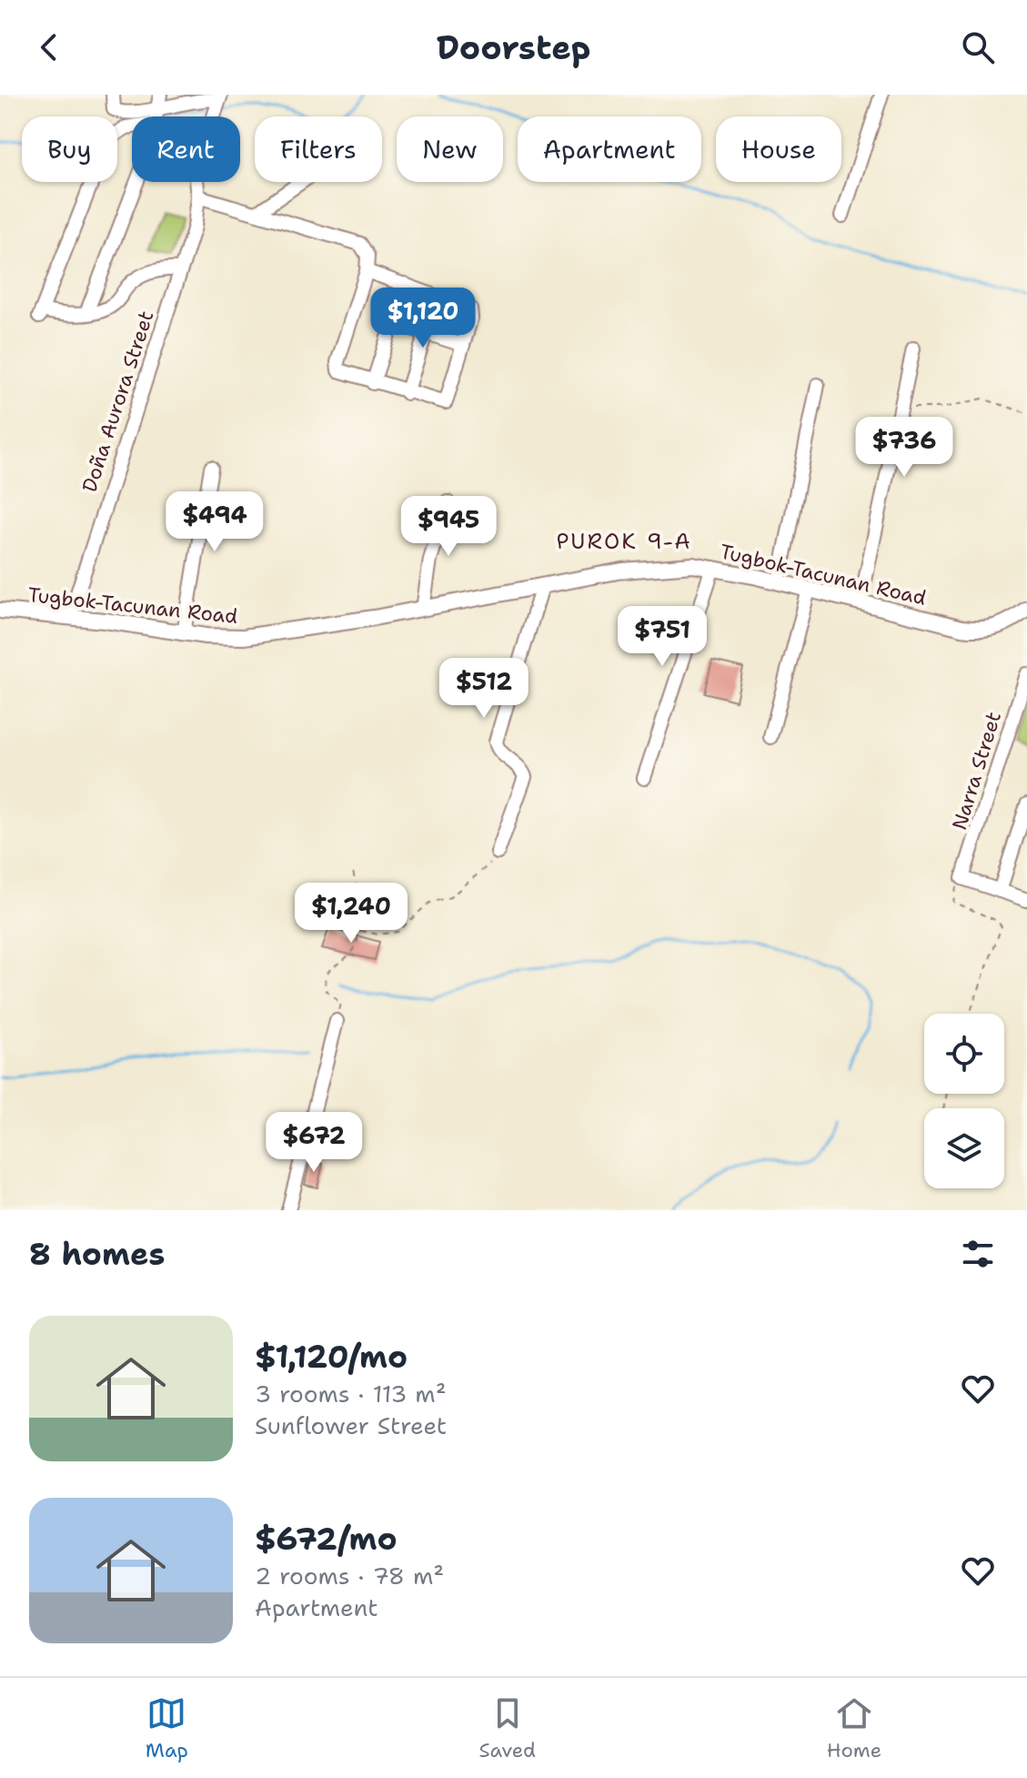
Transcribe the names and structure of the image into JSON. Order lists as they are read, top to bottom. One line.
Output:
{"streets":{"street":["Doña Aurora Street","Tugbok-Tacunan Road","Narra Street"]},"crossings":[["Doña Aurora Street","Tugbok-Tacunan Road"]],"districts":["PUROK 9-A"],"page":{"header":"Doorstep","chip":["Buy","Rent","Filters","New","Apartment","House"],"price":["$1,120","$736","$494","$945","$751","$512","$1,240","$672"],"heading":"8 homes","list":[{"name":"$1,120/mo","note":"3 rooms · 113 m² · Sunflower Street"},{"name":"$672/mo","note":"2 rooms · 78 m² · Apartment"}],"tabs":["Map","Saved","Home"]}}
